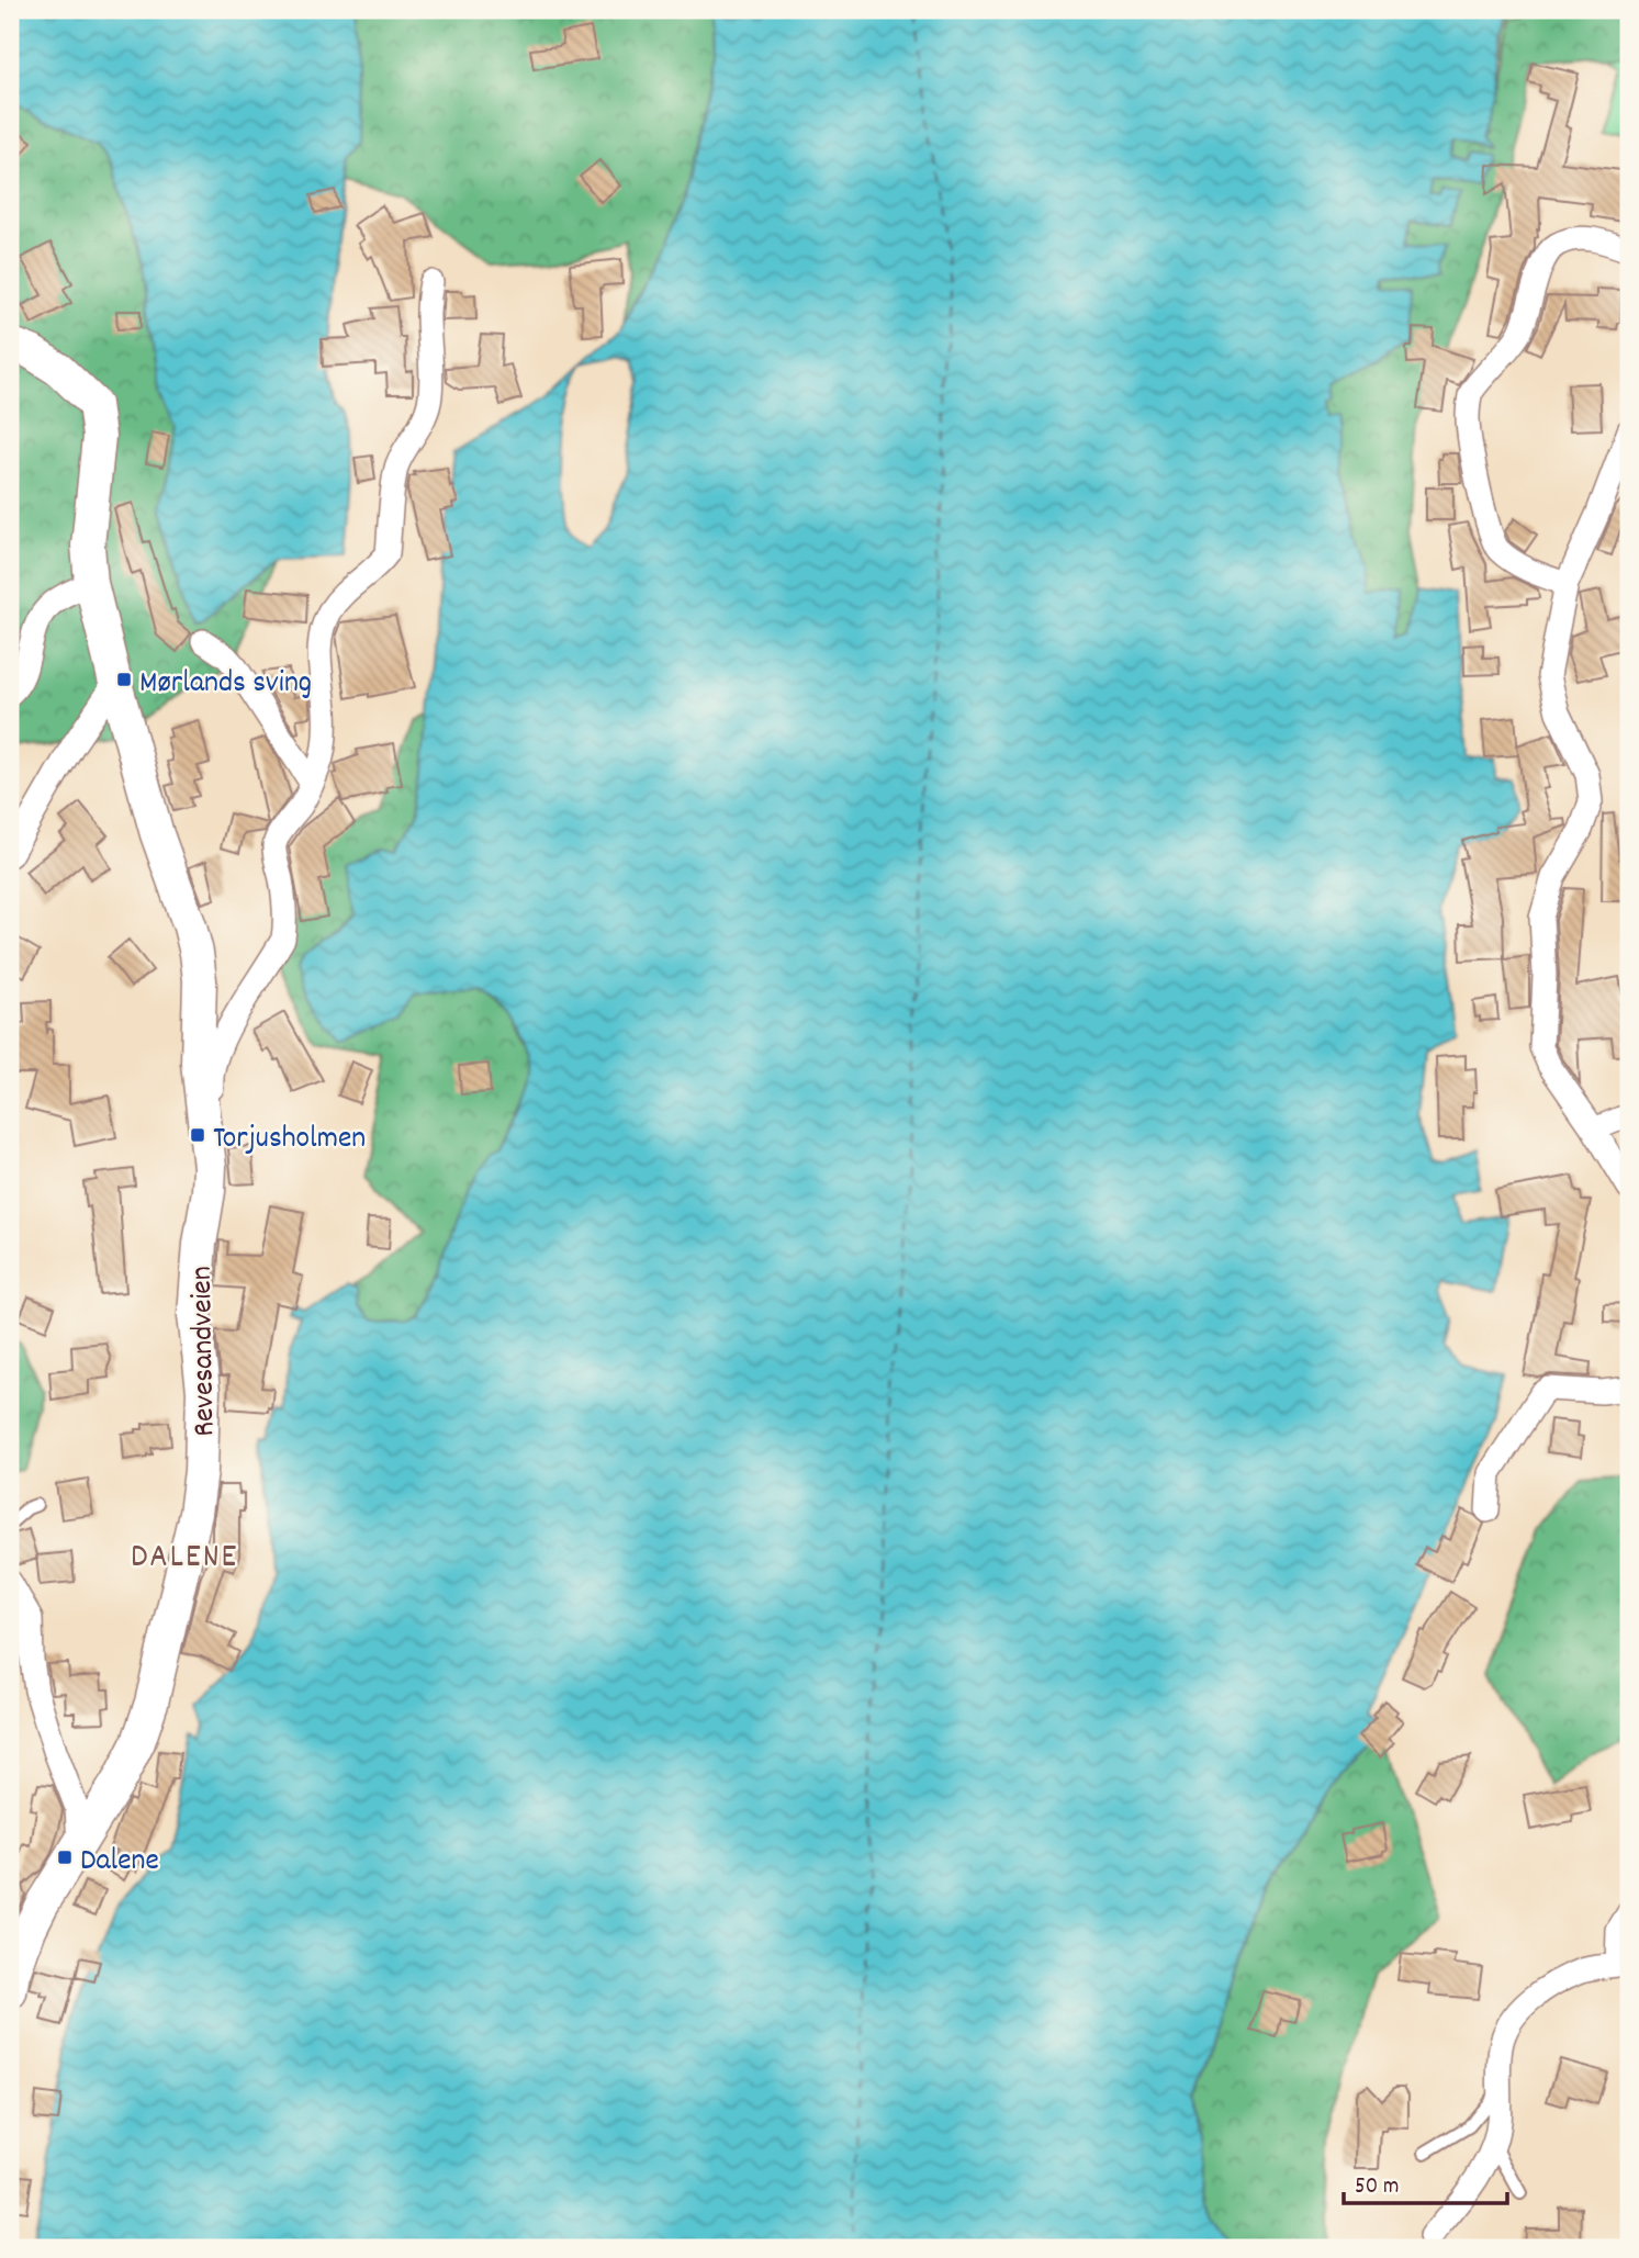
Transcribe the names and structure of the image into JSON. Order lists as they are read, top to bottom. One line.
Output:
{"streets":{"main road":["Revesandveien"]},"districts":["DALENE"],"places":{"transit":["Mørlands sving","Torjusholmen","Dalene"]},"scale_bar":"50 m"}
